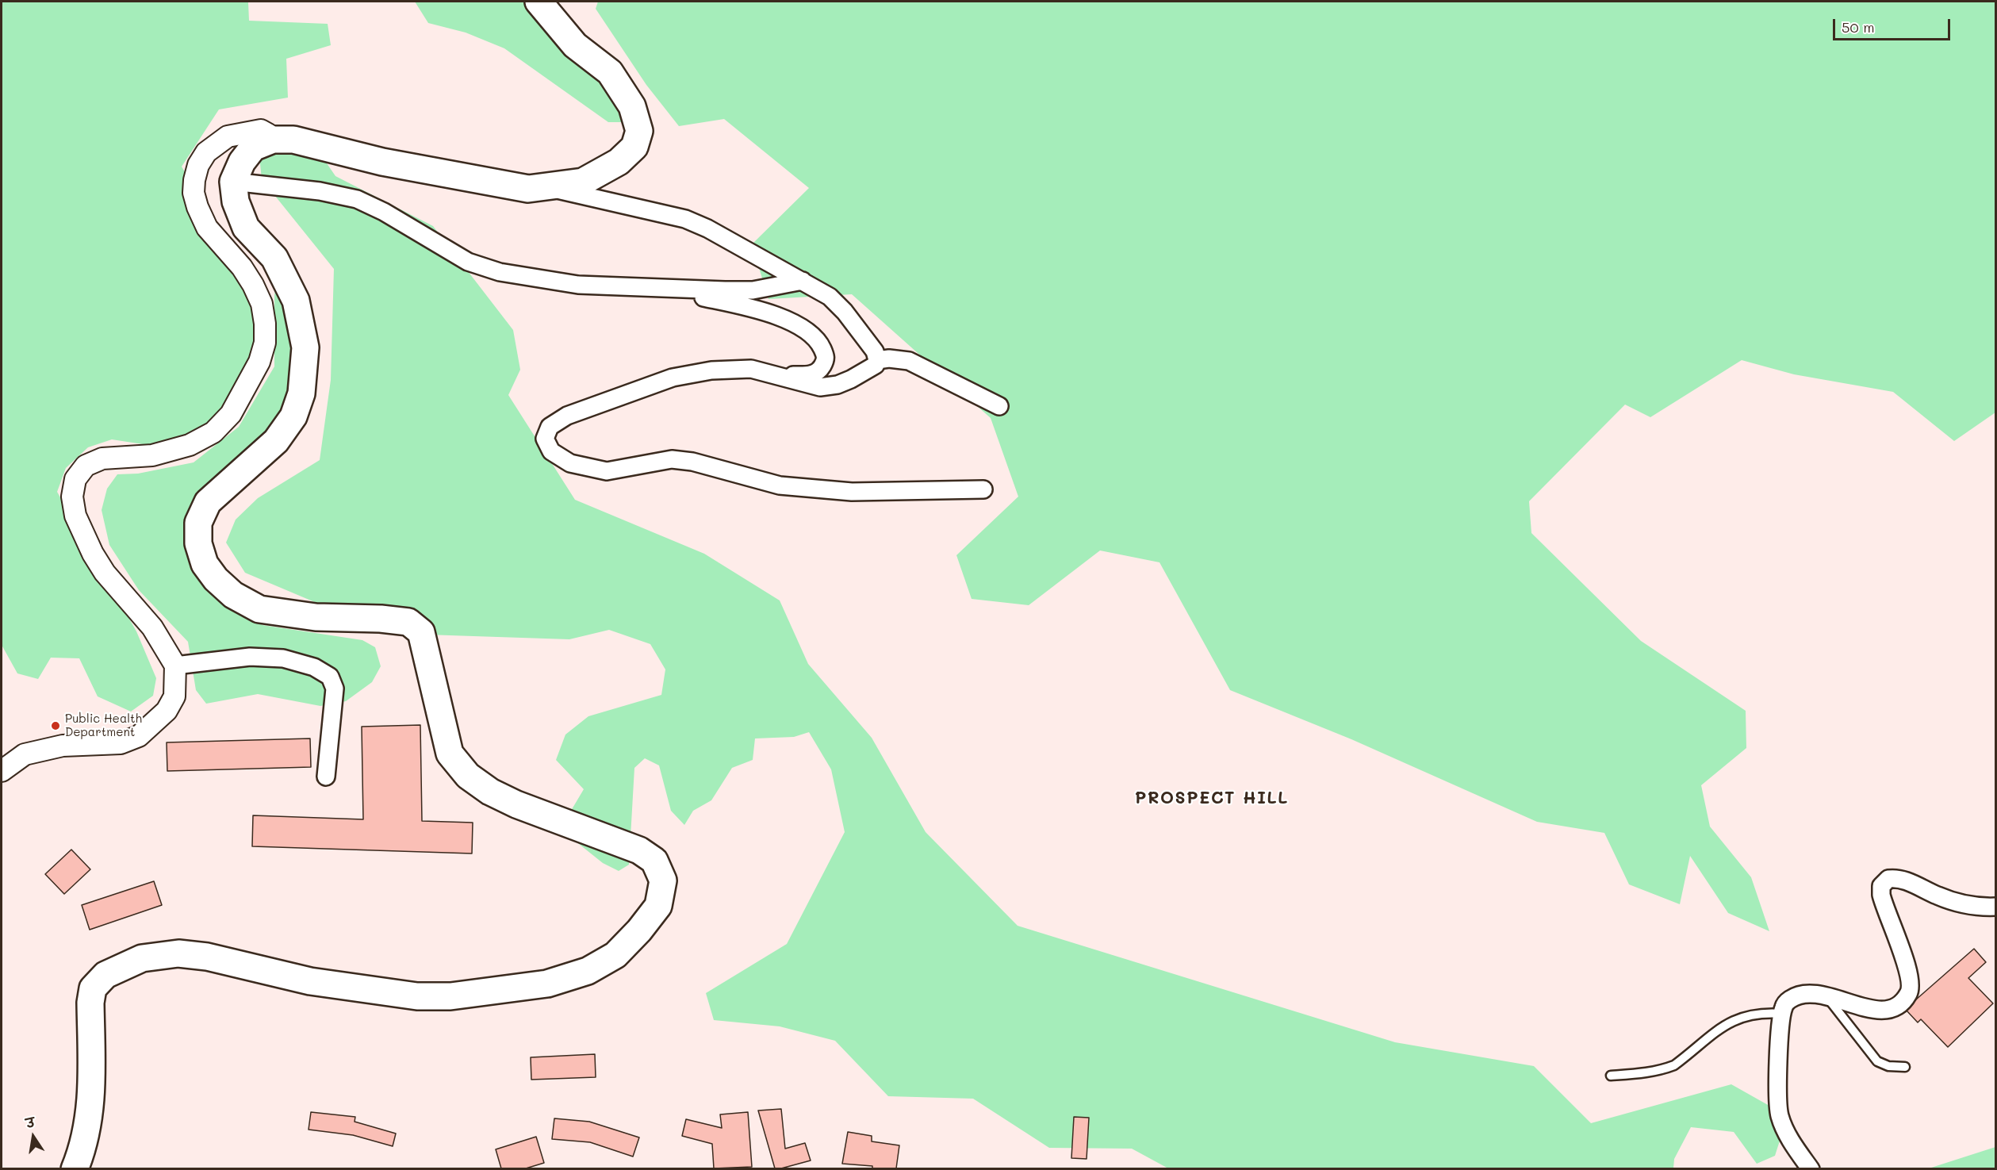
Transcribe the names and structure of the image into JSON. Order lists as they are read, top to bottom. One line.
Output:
{"districts":["PROSPECT HILL"],"places":["Public Health Department"],"scale_bar":"50 m","north":"top"}
